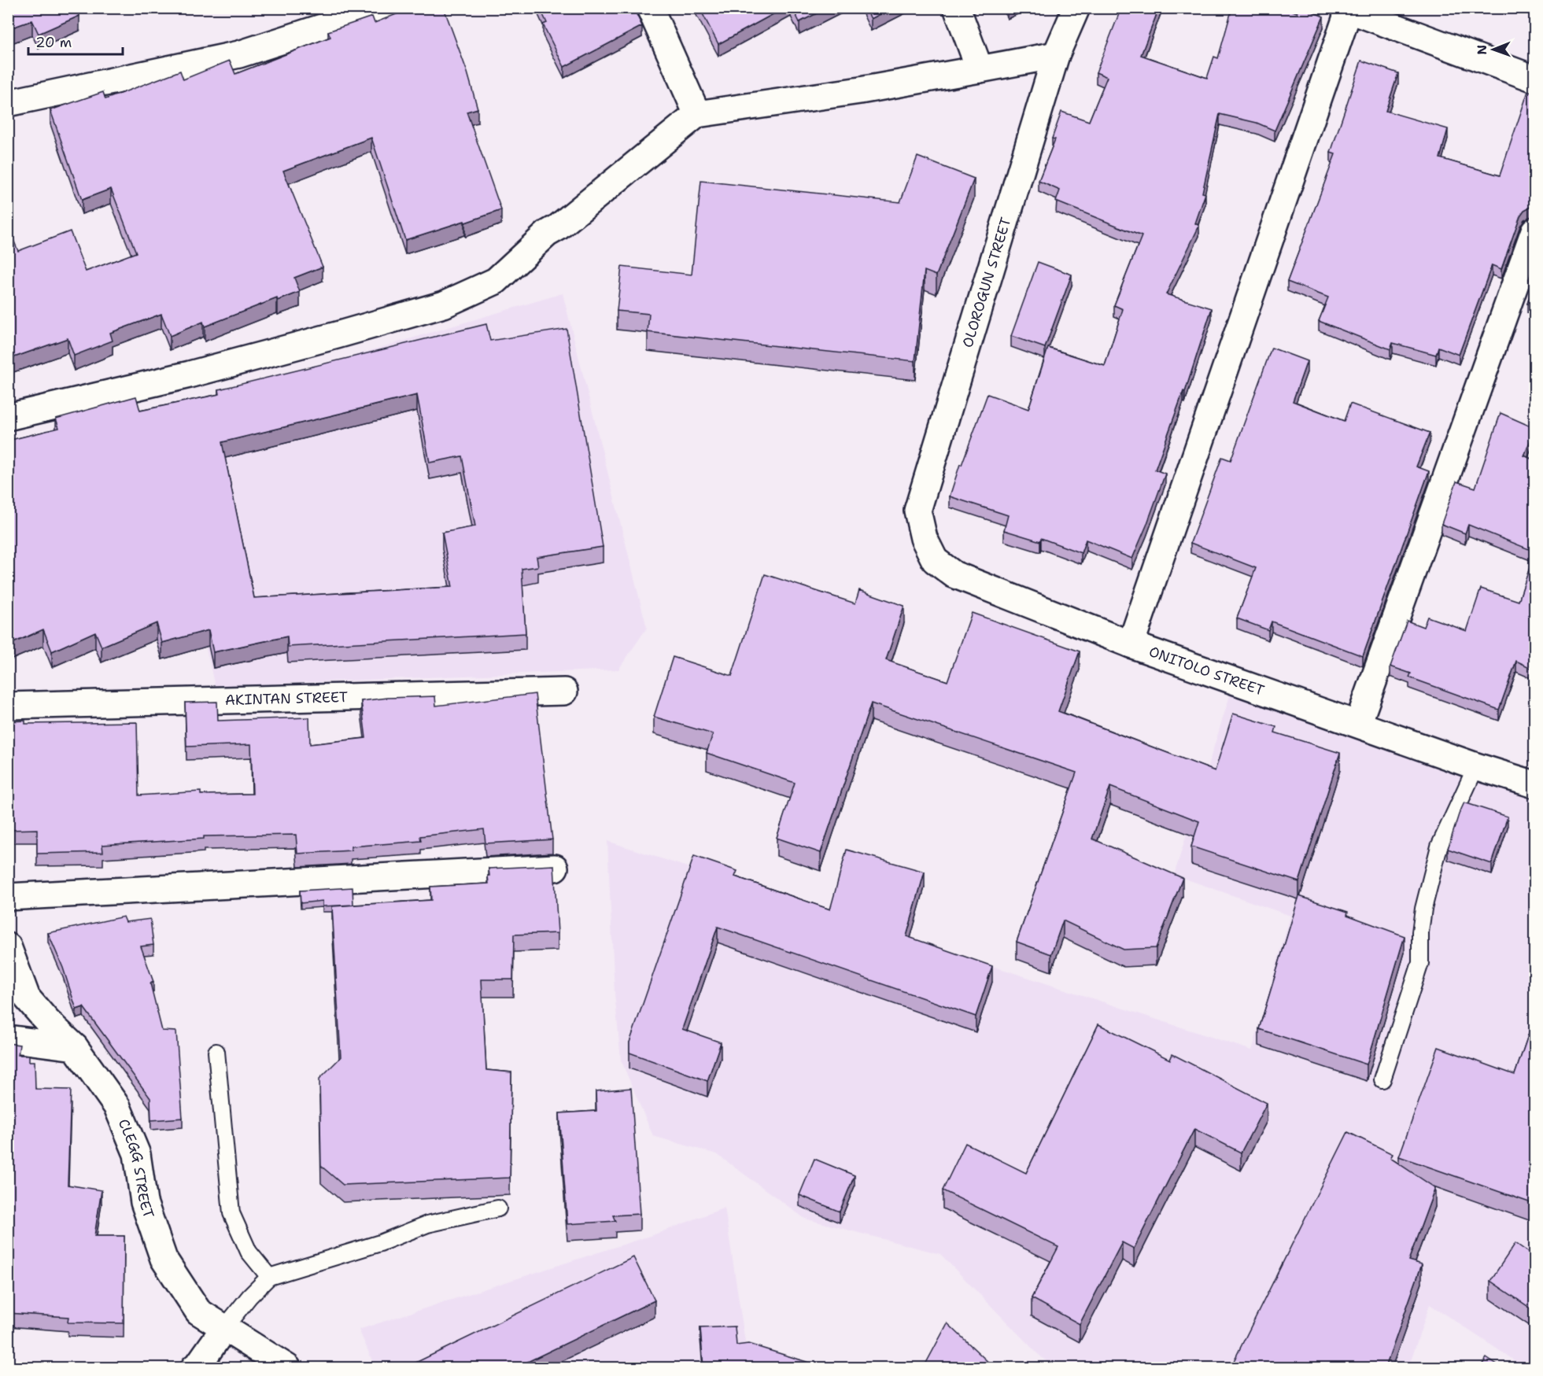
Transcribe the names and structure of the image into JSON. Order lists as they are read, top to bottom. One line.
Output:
{"streets":{"street":["OLOROGUN STREET","ONITOLO STREET","AKINTAN STREET","CLEGG STREET"]},"crossings":[["OLOROGUN STREET","ONITOLO STREET"]],"scale_bar":"20 m","north":"left"}
